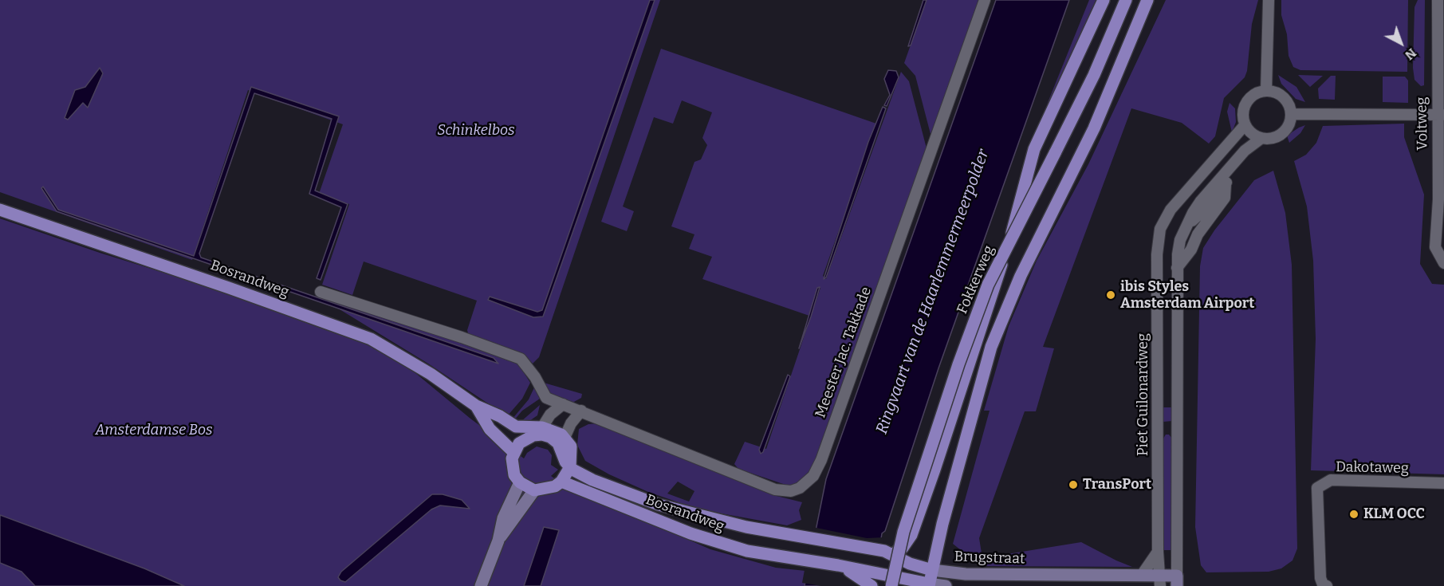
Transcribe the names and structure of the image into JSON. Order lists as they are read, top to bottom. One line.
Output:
{"streets":{"main road":["Bosrandweg","Fokkerweg","Brugstraat"],"street":["Voltweg","Meester Jac. Takkade","Piet Guilonardweg","Dakotaweg"]},"crossings":[["Bosrandweg","Brugstraat"],["Piet Guilonardweg","Brugstraat"]],"water":["Ringvaart van de Haarlemmermeerpolder"],"parks":["Schinkelbos","Amsterdamse Bos"],"places":["ibis Styles Amsterdam Airport","TransPort","KLM OCC"],"north":"bottom right"}
